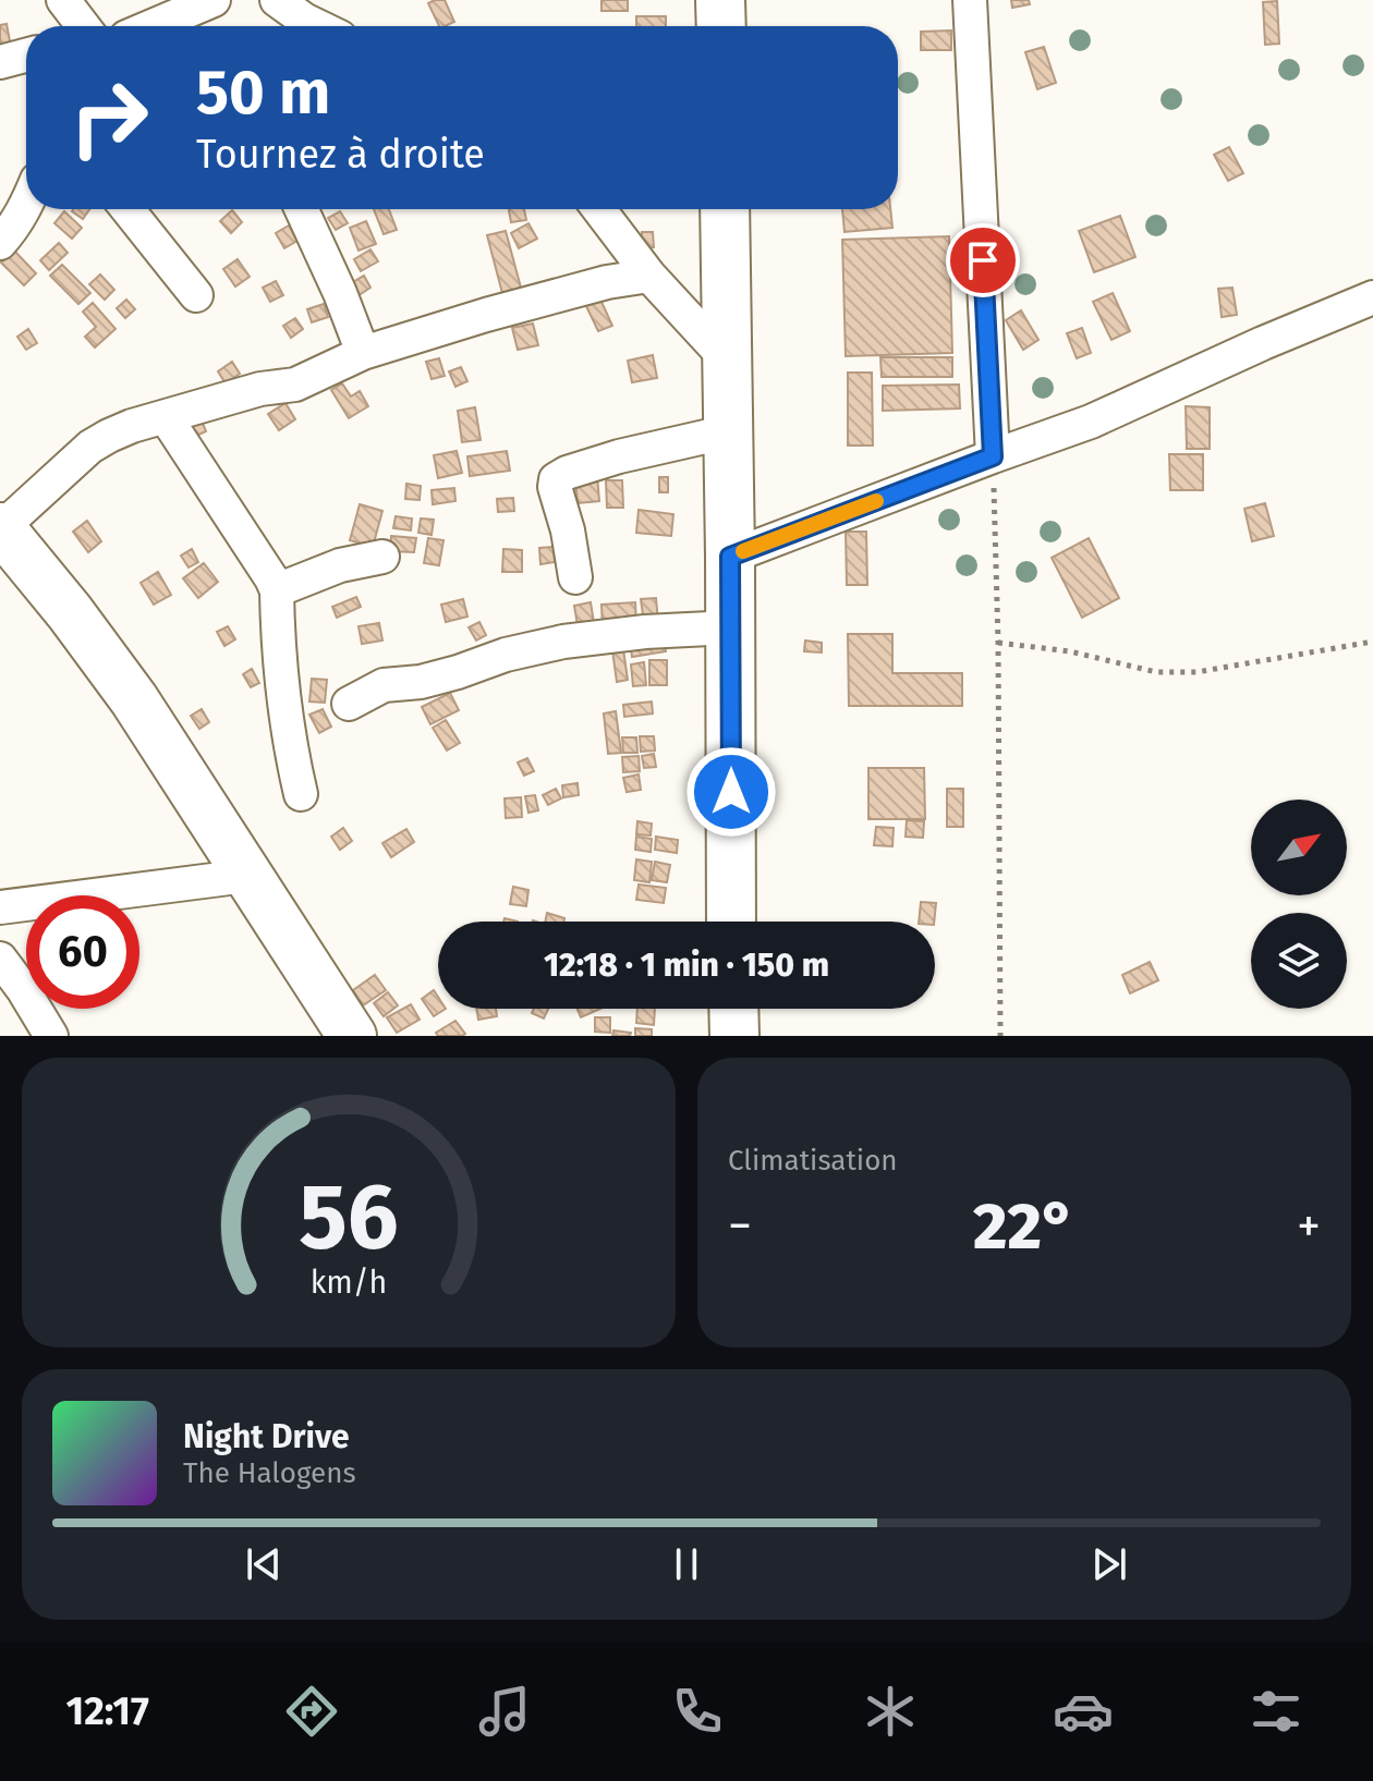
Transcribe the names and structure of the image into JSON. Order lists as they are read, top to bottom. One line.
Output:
{"north":"top right","page":{"turn":["50 m","Tournez à droite"],"limit":"60","trip":"12:18 · 1 min · 150 m","tile":"Climatisation","heat":["−","22°","+"],"song":["Night Drive","The Halogens"],"tabs":"12:17","gauge":["56","km/h"]}}
